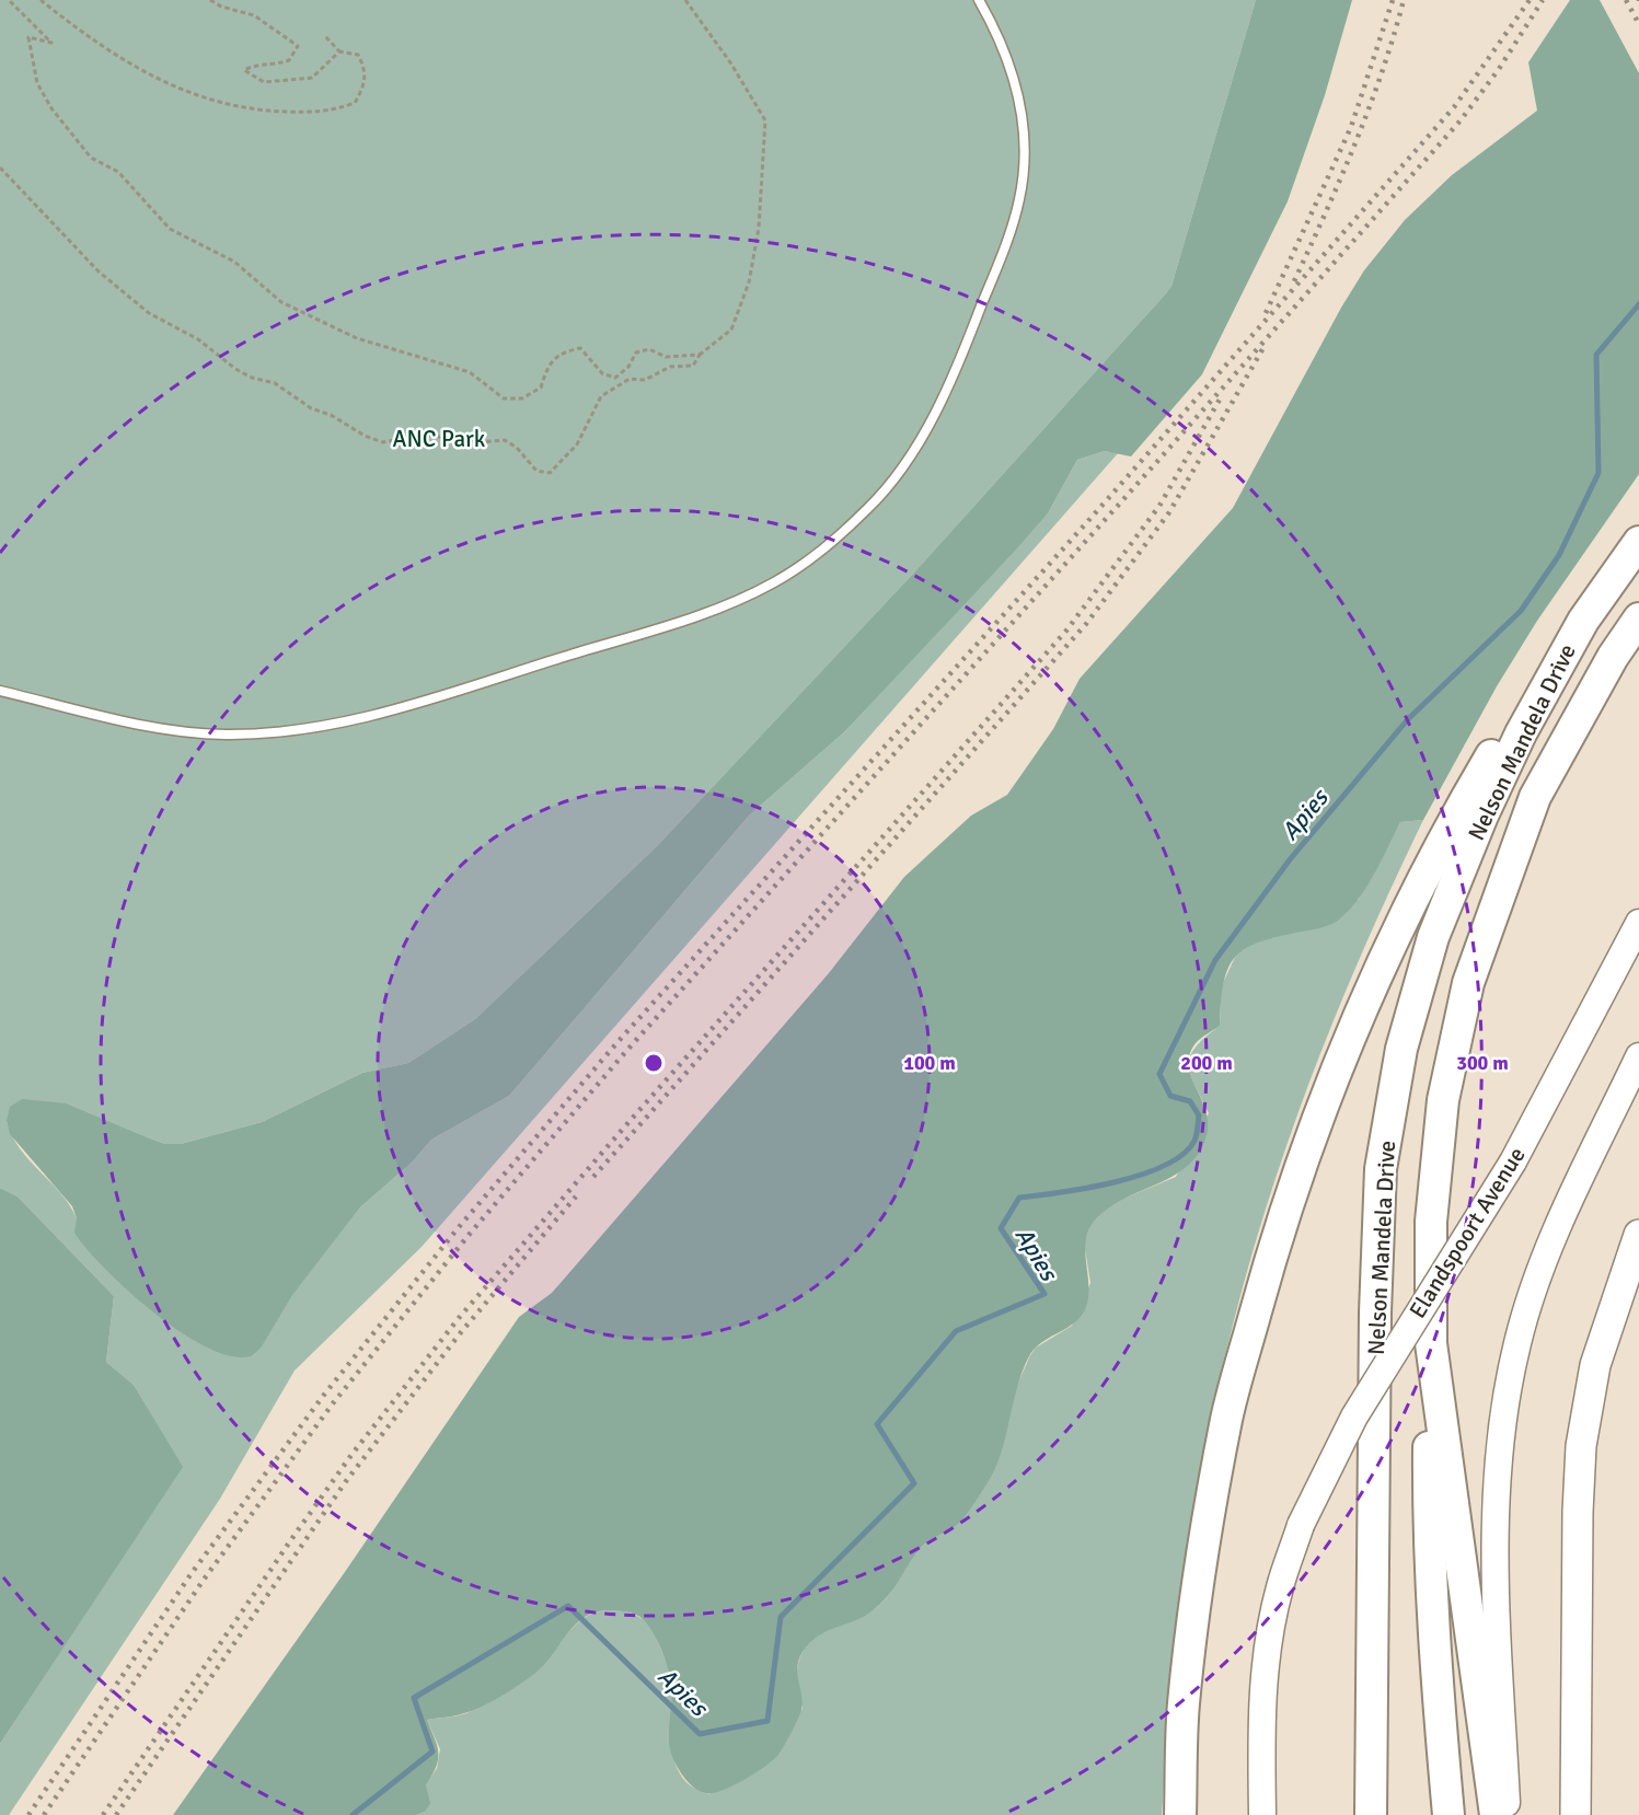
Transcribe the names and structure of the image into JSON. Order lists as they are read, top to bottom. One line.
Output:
{"streets":{"highway":["Nelson Mandela Drive"],"main road":["Elandspoort Avenue"]},"water":["Apies"],"parks":["ANC Park"],"rings":["100 m","200 m","300 m"]}
